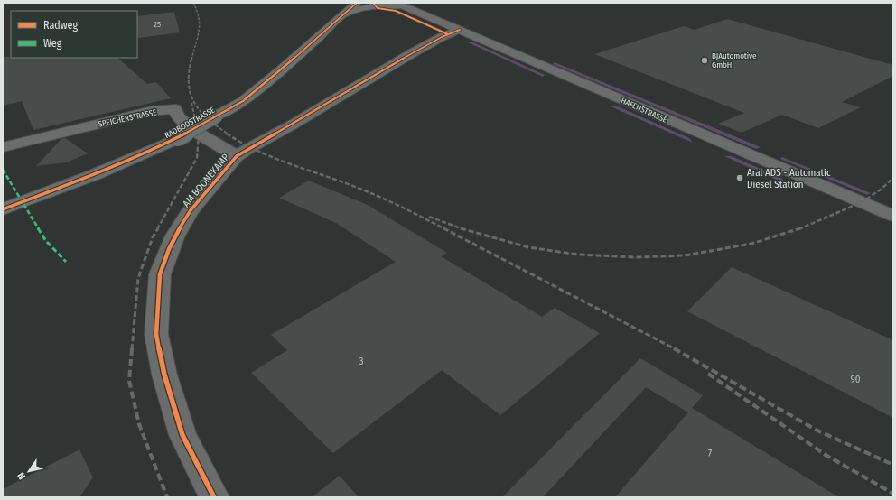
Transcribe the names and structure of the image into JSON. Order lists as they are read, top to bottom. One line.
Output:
{"streets":{"main road":["RADBODSTRASSE"],"street":["HAFENSTRASSE","SPEICHERSTRASSE","AM BOONEKAMP"]},"crossings":[["HAFENSTRASSE","AM BOONEKAMP"],["SPEICHERSTRASSE","AM BOONEKAMP"]],"places":["BJAutomotive GmbH","Aral ADS - Automatic Diesel Station"],"house_numbers":["25","3","90","7"],"legend":["Radweg","Weg"],"north":"bottom left"}
